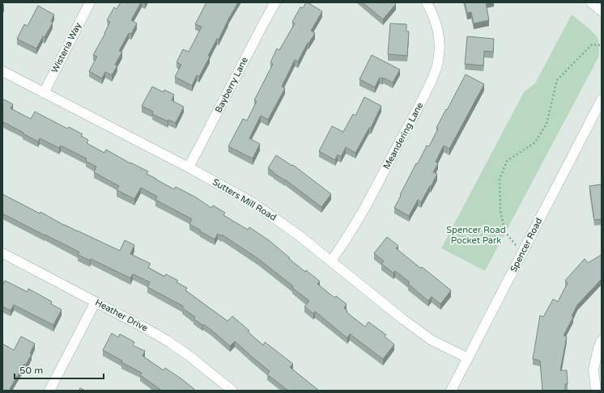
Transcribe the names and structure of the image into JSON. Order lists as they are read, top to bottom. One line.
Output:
{"streets":{"street":["Wisteria Way","Bayberry Lane","Meandering Lane","Sutters Mill Road","Spencer Road","Heather Drive"]},"crossings":[["Wisteria Way","Sutters Mill Road"],["Bayberry Lane","Sutters Mill Road"],["Meandering Lane","Sutters Mill Road"],["Sutters Mill Road","Spencer Road"]],"parks":["Spencer Road Pocket Park"],"scale_bar":"50 m"}
